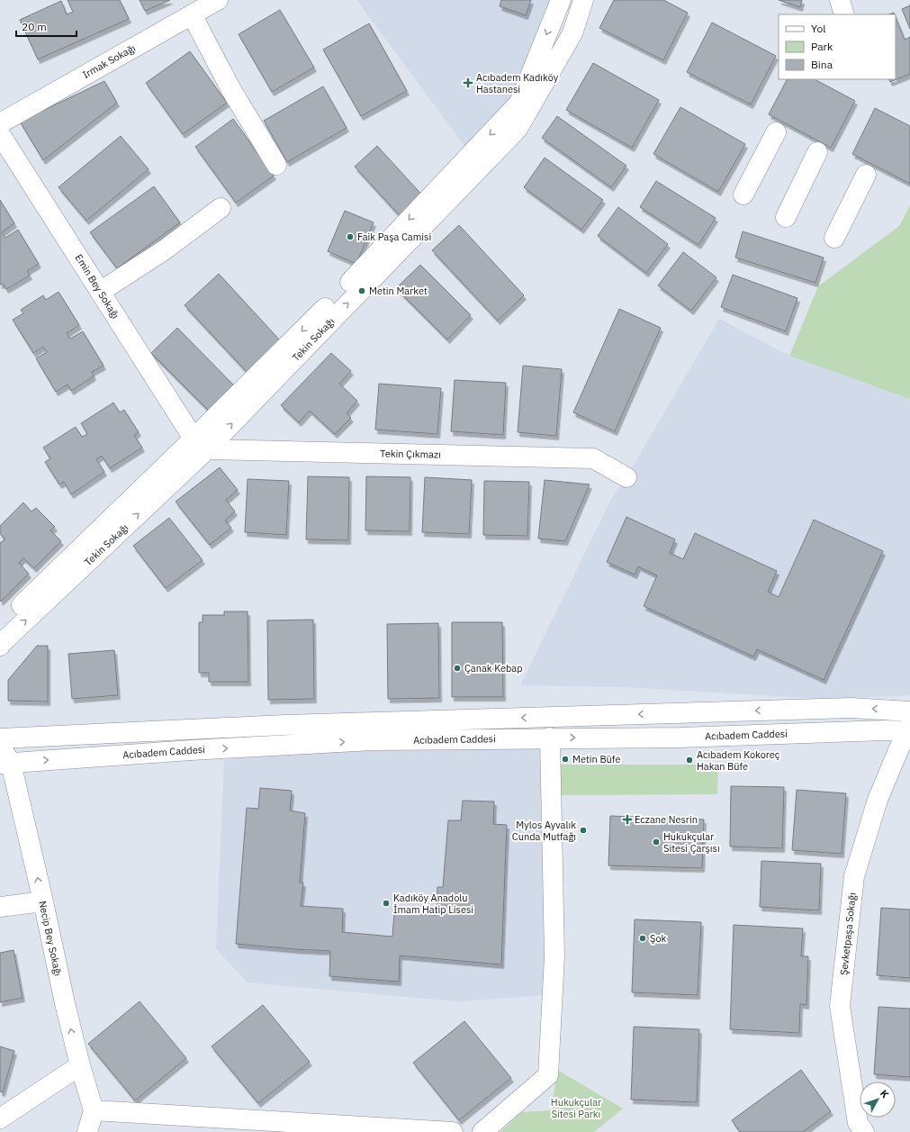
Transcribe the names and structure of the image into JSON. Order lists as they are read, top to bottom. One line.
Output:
{"streets":{"street":["Irmak Sokağı","Emin Bey Sokağı","Tekin Sokağı","Tekin Çıkmazı","Acıbadem Caddesi","Şevketpaşa Sokağı","Necip Bey Sokağı"]},"crossings":[["Emin Bey Sokağı","Tekin Sokağı"],["Emin Bey Sokağı","Tekin Çıkmazı"],["Tekin Sokağı","Tekin Çıkmazı"],["Acıbadem Caddesi","Şevketpaşa Sokağı"],["Acıbadem Caddesi","Necip Bey Sokağı"]],"one_way":["Necip Bey Sokağı"],"parks":["Hukukçular Sitesi Parkı"],"places":{"health":["Acıbadem Kadıköy Hastanesi","Eczane Nesrin"],"other":["Faik Paşa Camisi","Metin Market","Çanak Kebap","Metin Büfe","Acıbadem Kokoreç Hakan Büfe","Mylos Ayvalık Cunda Mutfağı","Hukukçular Sitesi Çarşısı","Kadıköy Anadolu İmam Hatip Lisesi","Şok"]},"legend":["Yol","Park","Bina"],"scale_bar":"20 m","north":"top right"}
